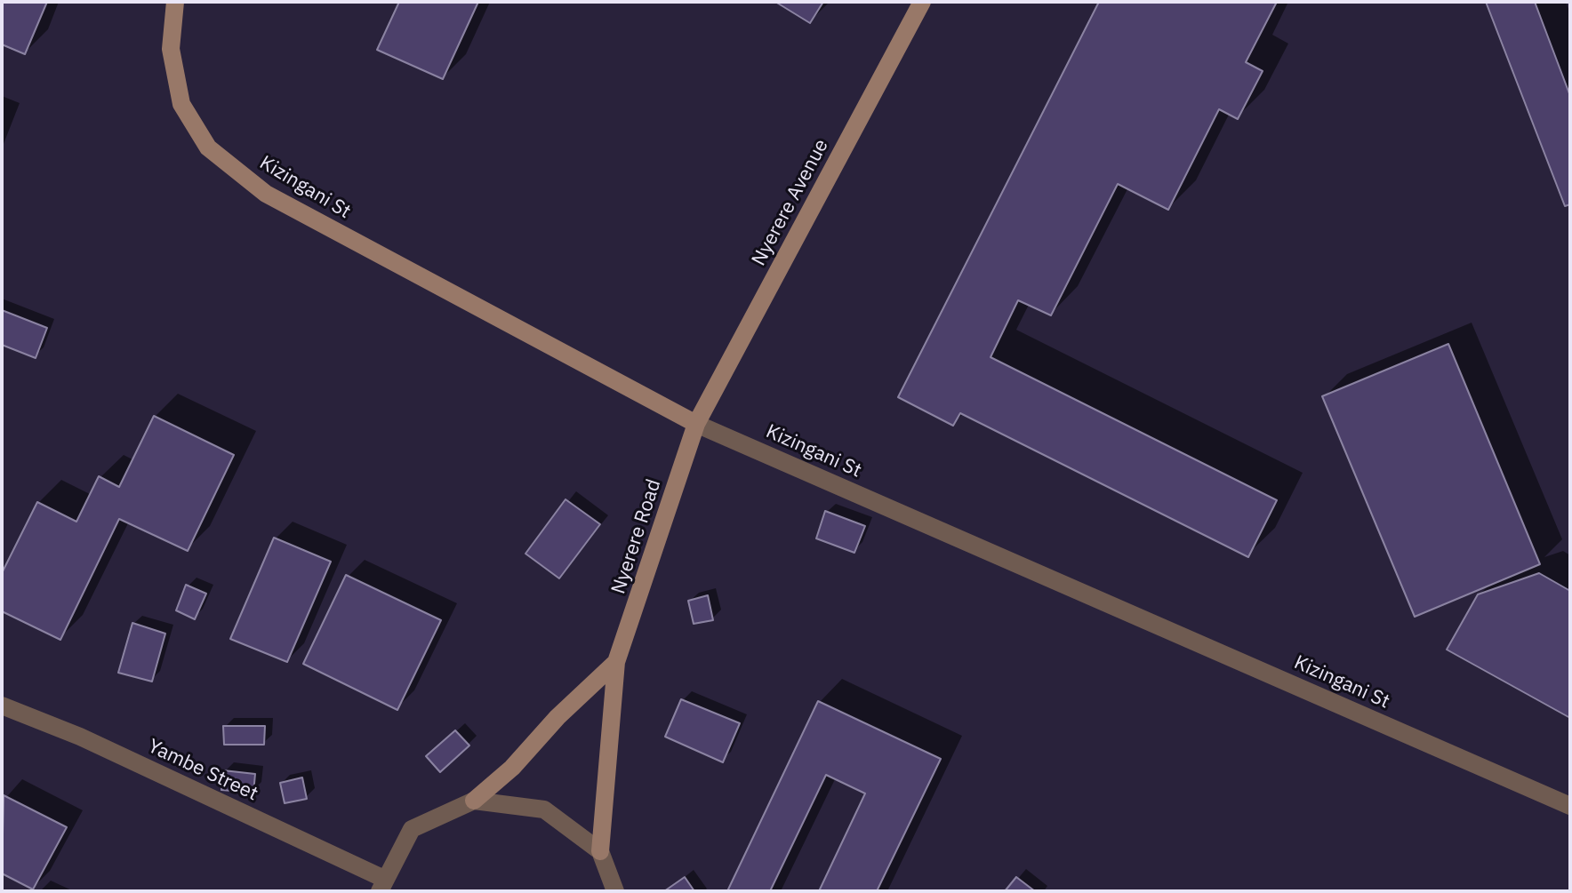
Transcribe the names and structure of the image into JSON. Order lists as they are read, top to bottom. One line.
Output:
{"streets":{"street":["Kizingani St","Nyerere Avenue","Nyerere Road","Yambe Street"]},"crossings":[["Kizingani St","Nyerere Avenue"],["Kizingani St","Nyerere Road"],["Nyerere Avenue","Nyerere Road"]]}
